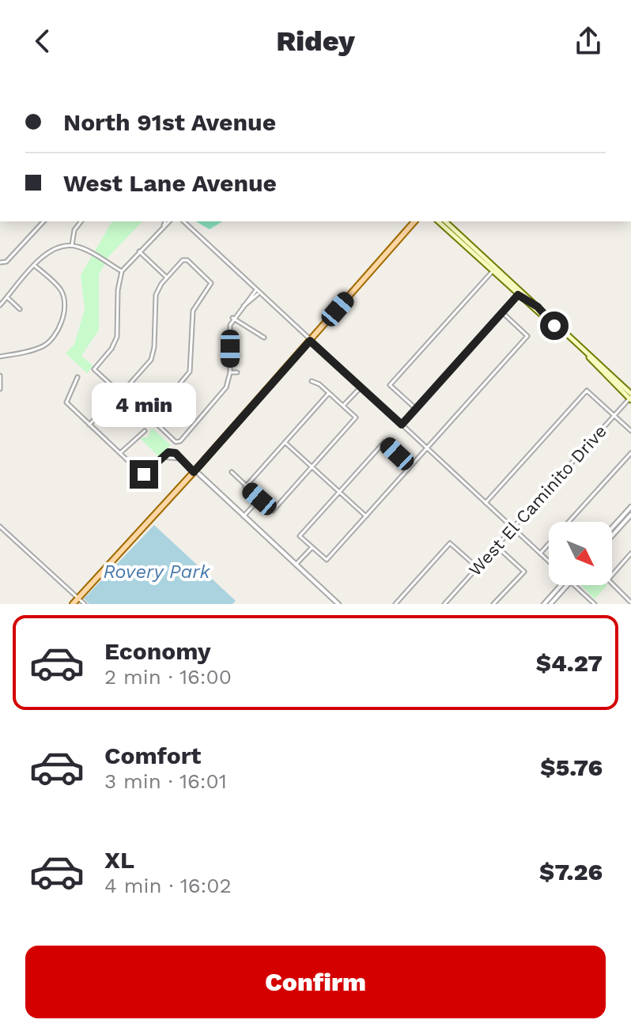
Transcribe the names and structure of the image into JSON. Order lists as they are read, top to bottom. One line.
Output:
{"streets":{"street":["West El Caminito Drive"]},"water":["Rovery Park"],"north":"bottom right","page":{"header":"Ridey","banner":["North 91st Avenue","West Lane Avenue"],"bubble":"4 min","list":[{"name":"Economy","note":"2 min · 16:00","value":"$4.27"},{"name":"Comfort","note":"3 min · 16:01","value":"$5.76"},{"name":"XL","note":"4 min · 16:02","value":"$7.26"}],"buttons":"Confirm"}}
